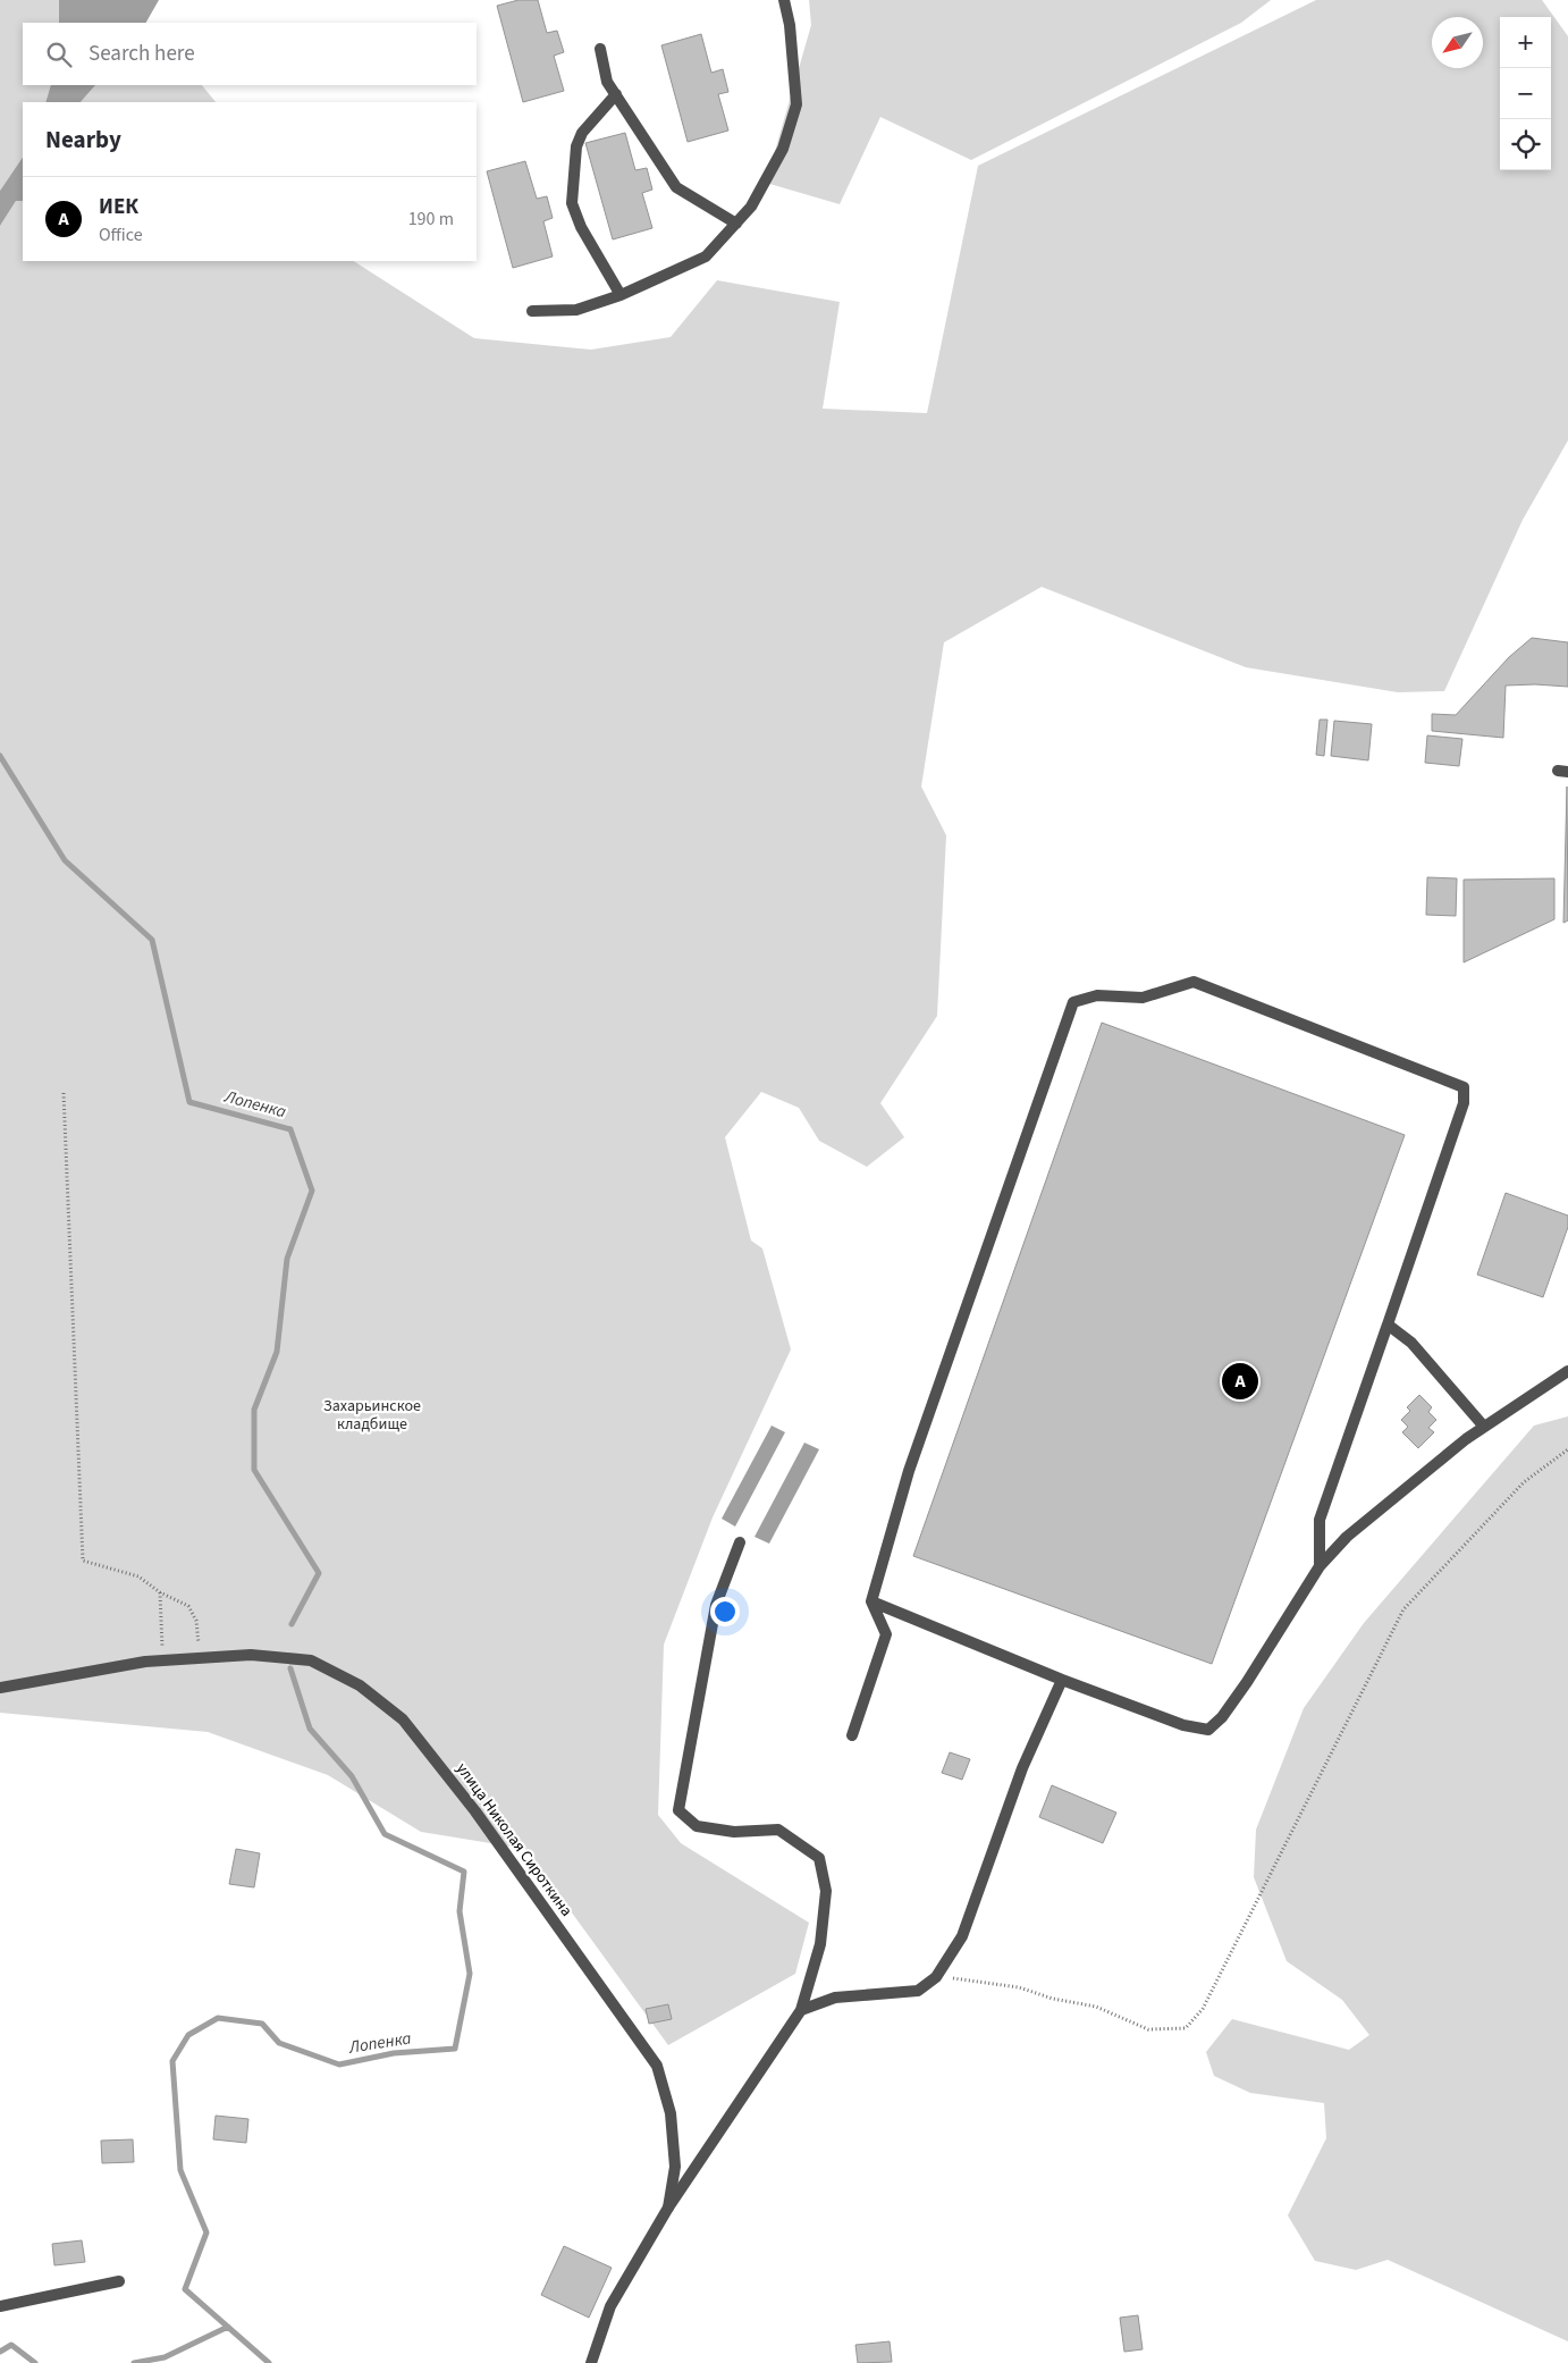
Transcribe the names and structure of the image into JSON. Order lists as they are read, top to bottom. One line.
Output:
{"streets":{"street":["улица Николая Сироткина"]},"water":["Лопенка"],"parks":["Захарьинское кладбище"],"north":"bottom left","page":{"map_buttons":["+","−"],"search":"Search here","heading":"Nearby","list":[{"mark":"A","name":"ИЕК","note":"Office","value":"190 m"}],"pins":"A"}}
